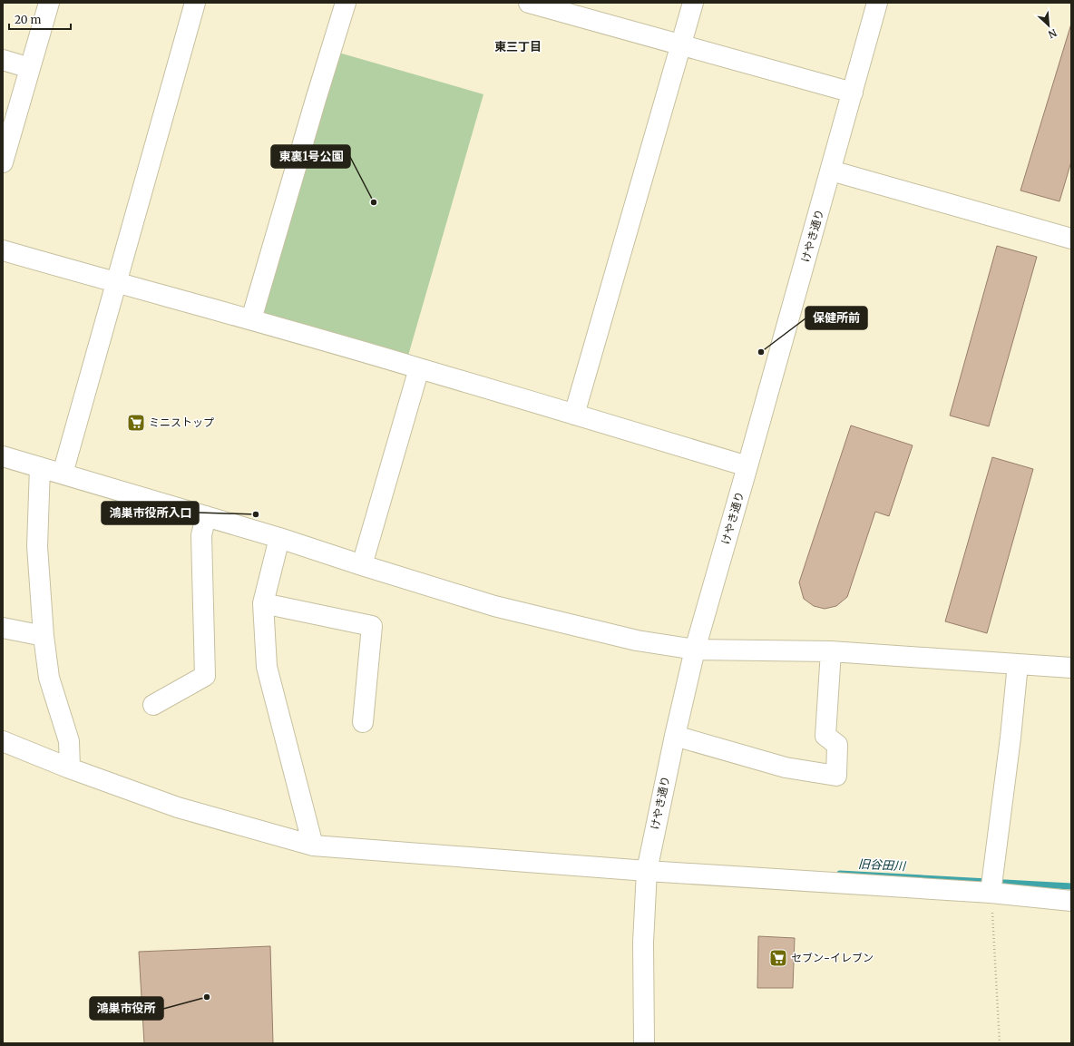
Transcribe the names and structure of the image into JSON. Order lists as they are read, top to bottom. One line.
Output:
{"streets":{"street":["けやき通り"]},"districts":["東三丁目"],"water":["旧谷田川"],"places":{"other":["東裏1号公園","保健所前","鴻巣市役所入口","鴻巣市役所"],"supermarket":["ミニストップ","セブン-イレブン"]},"scale_bar":"20 m","north":"bottom right"}
